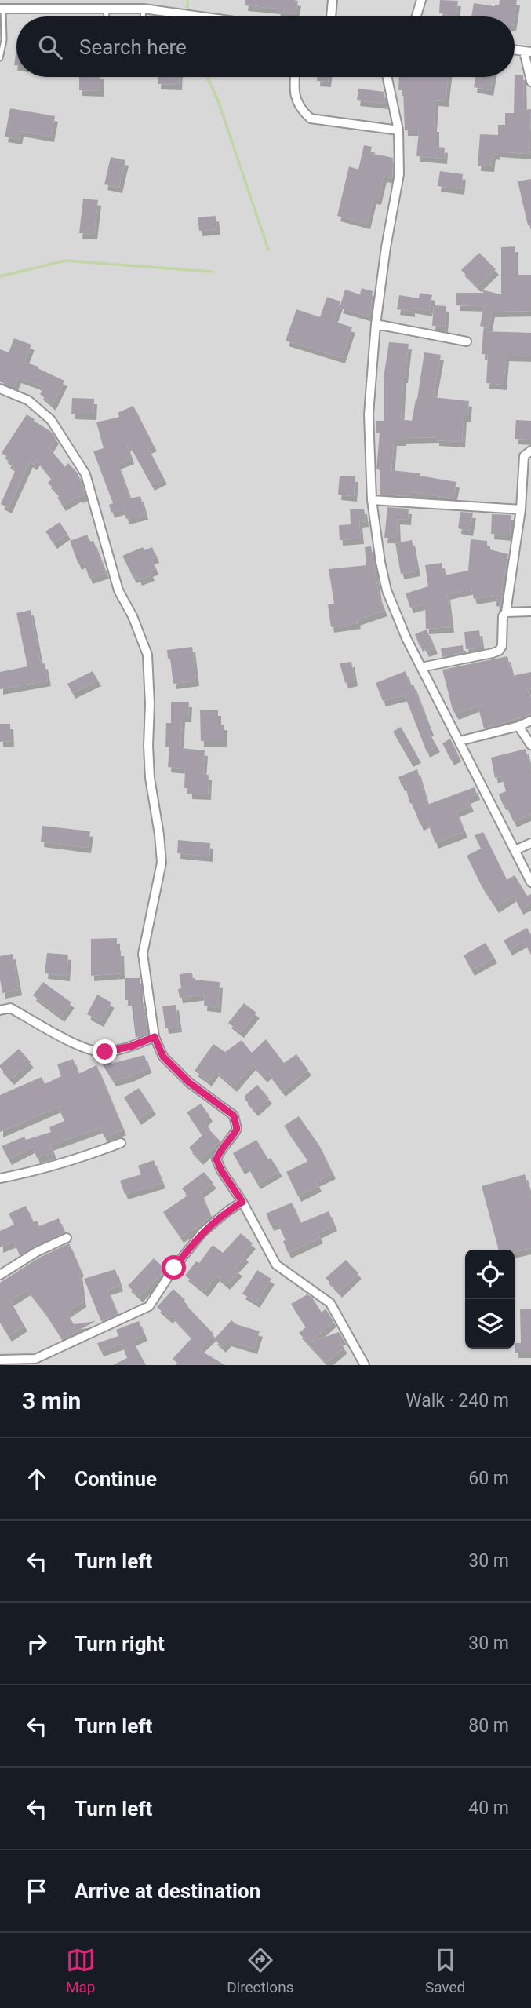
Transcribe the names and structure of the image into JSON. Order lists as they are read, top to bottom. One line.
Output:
{"page":{"search":"Search here","heading":["3 min","Walk · 240 m"],"list":[["Continue","60 m"],["Turn left","30 m"],["Turn right","30 m"],["Turn left","80 m"],["Turn left","40 m"],"Arrive at destination"],"nav":["Map","Directions","Saved"]}}
